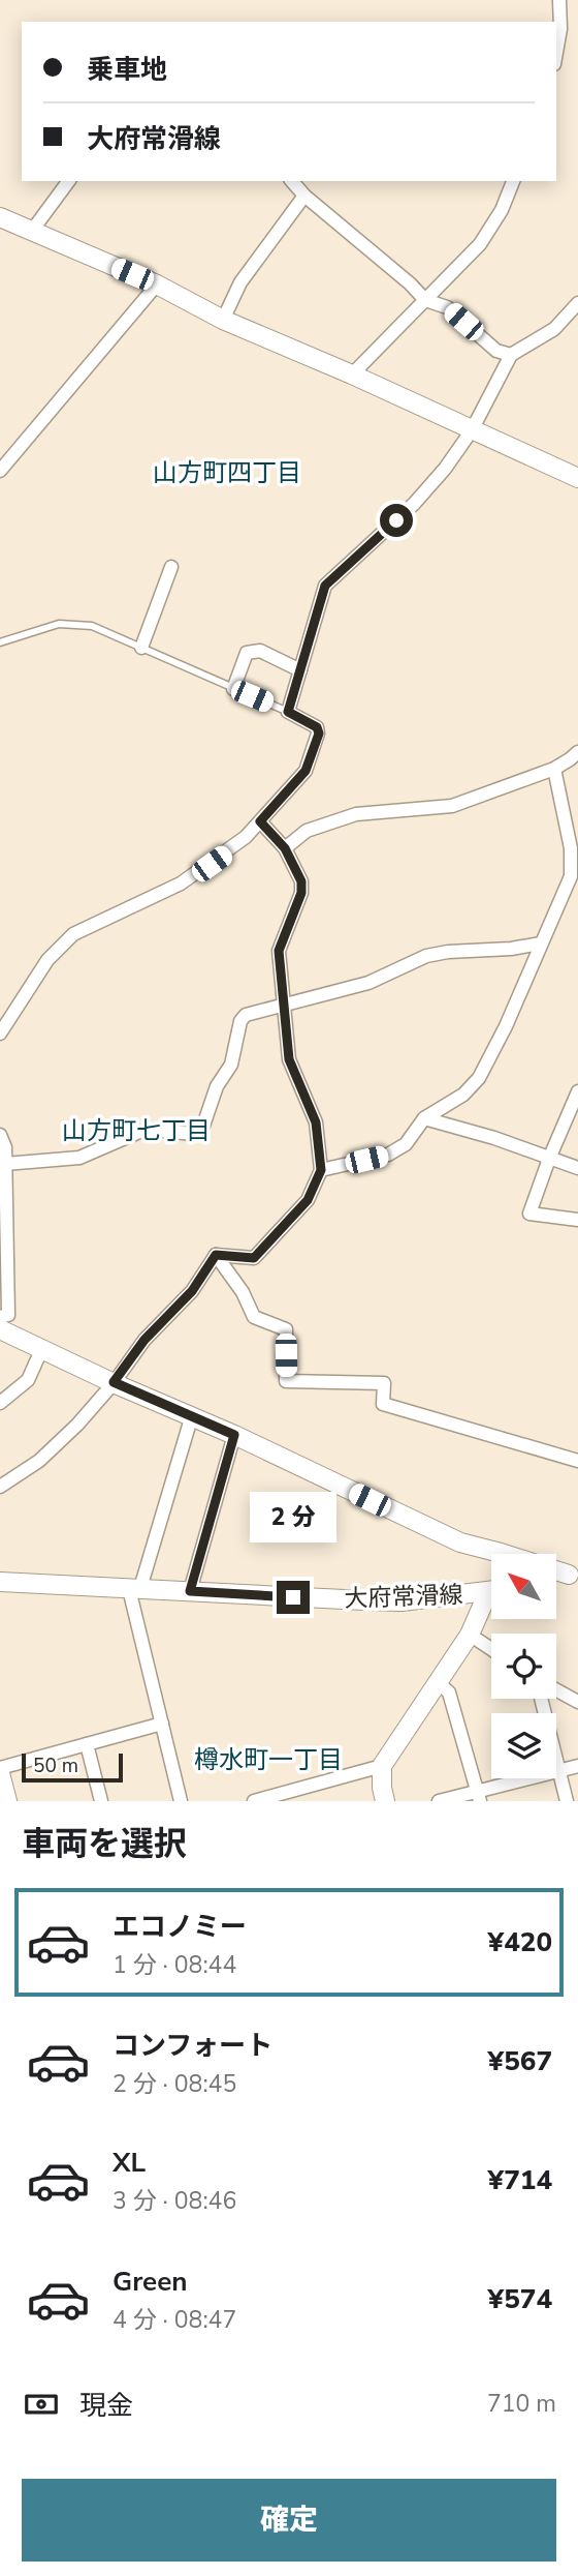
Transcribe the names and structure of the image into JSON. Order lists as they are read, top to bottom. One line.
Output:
{"streets":{"street":["大府常滑線"]},"districts":["山方町四丁目","山方町七丁目","樽水町一丁目"],"scale_bar":"50 m","north":"top left","page":{"banner":["乗車地","大府常滑線"],"bubble":"2 分","scale":"50 m","heading":"車両を選択","list":[{"name":"エコノミー","note":"1 分 · 08:44","value":"¥420"},{"name":"コンフォート","note":"2 分 · 08:45","value":"¥567"},{"name":"XL","note":"3 分 · 08:46","value":"¥714"},{"name":"Green","note":"4 分 · 08:47","value":"¥574"}],"pay":["現金","710 m"],"buttons":"確定"}}
